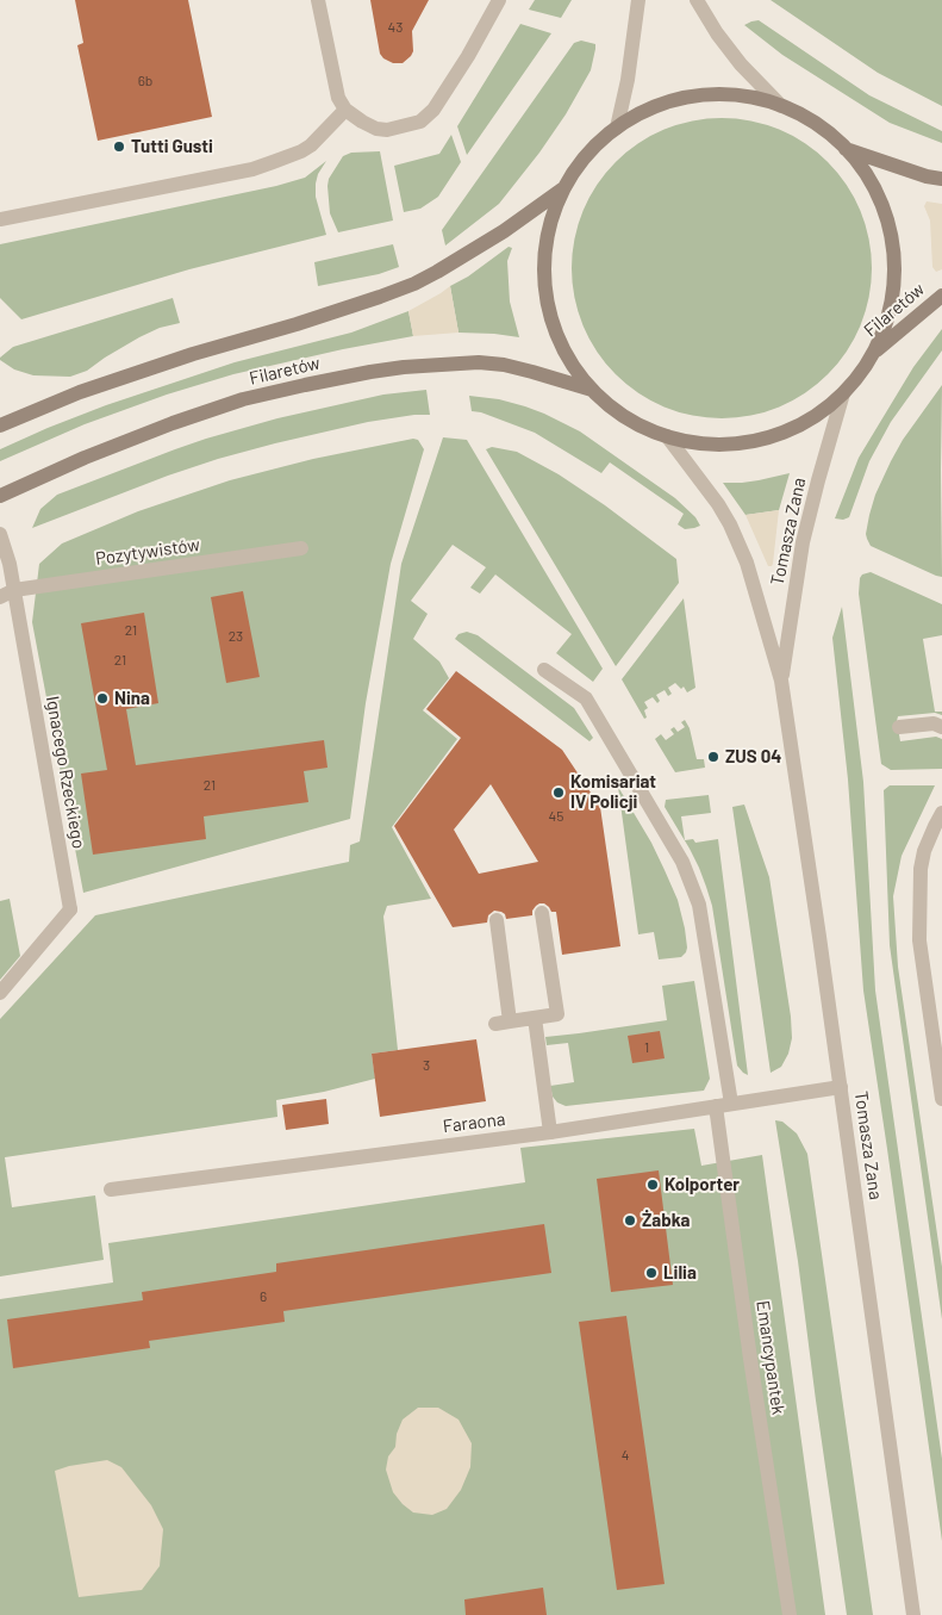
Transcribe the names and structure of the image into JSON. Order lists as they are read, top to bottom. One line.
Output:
{"streets":{"main road":["Filaretów"],"street":["Tomasza Zana","Pozytywistów","Ignacego Rzeckiego","Faraona","Emancypantek"]},"crossings":[["Tomasza Zana","Faraona"],["Pozytywistów","Ignacego Rzeckiego"],["Faraona","Emancypantek"]],"places":["Tutti Gusti","Nina","ZUS 04","Komisariat IV Policji","Kolporter","Żabka","Lilia"],"house_numbers":["43","6b","21","23","21","21","45","1","3","6","4"]}
